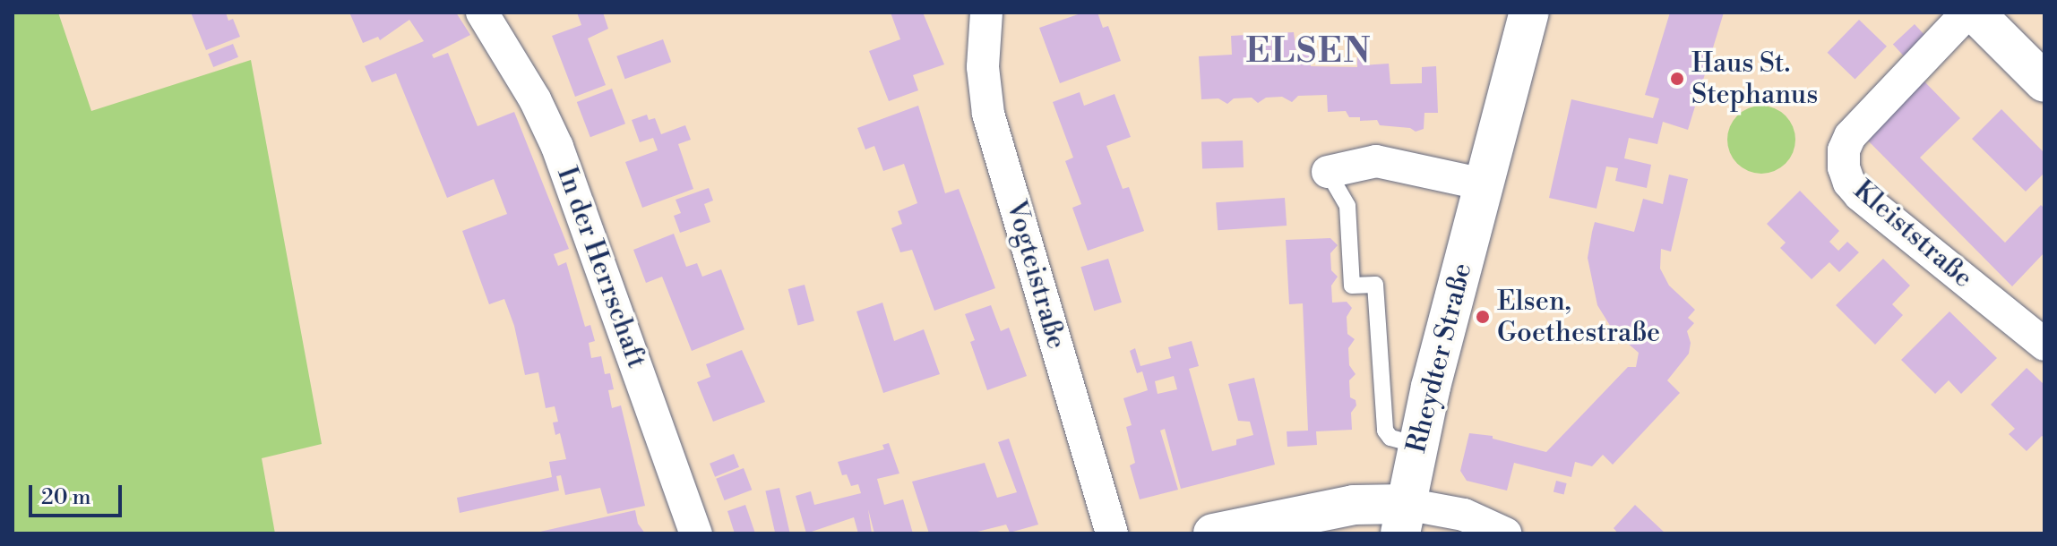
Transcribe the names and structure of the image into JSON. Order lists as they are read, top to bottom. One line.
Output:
{"streets":{"main road":["Rheydter Straße"],"street":["Kleiststraße","In der Herrschaft","Vogteistraße"]},"districts":["ELSEN"],"places":["Haus St. Stephanus","Elsen, Goethestraße"],"scale_bar":"20 m"}
